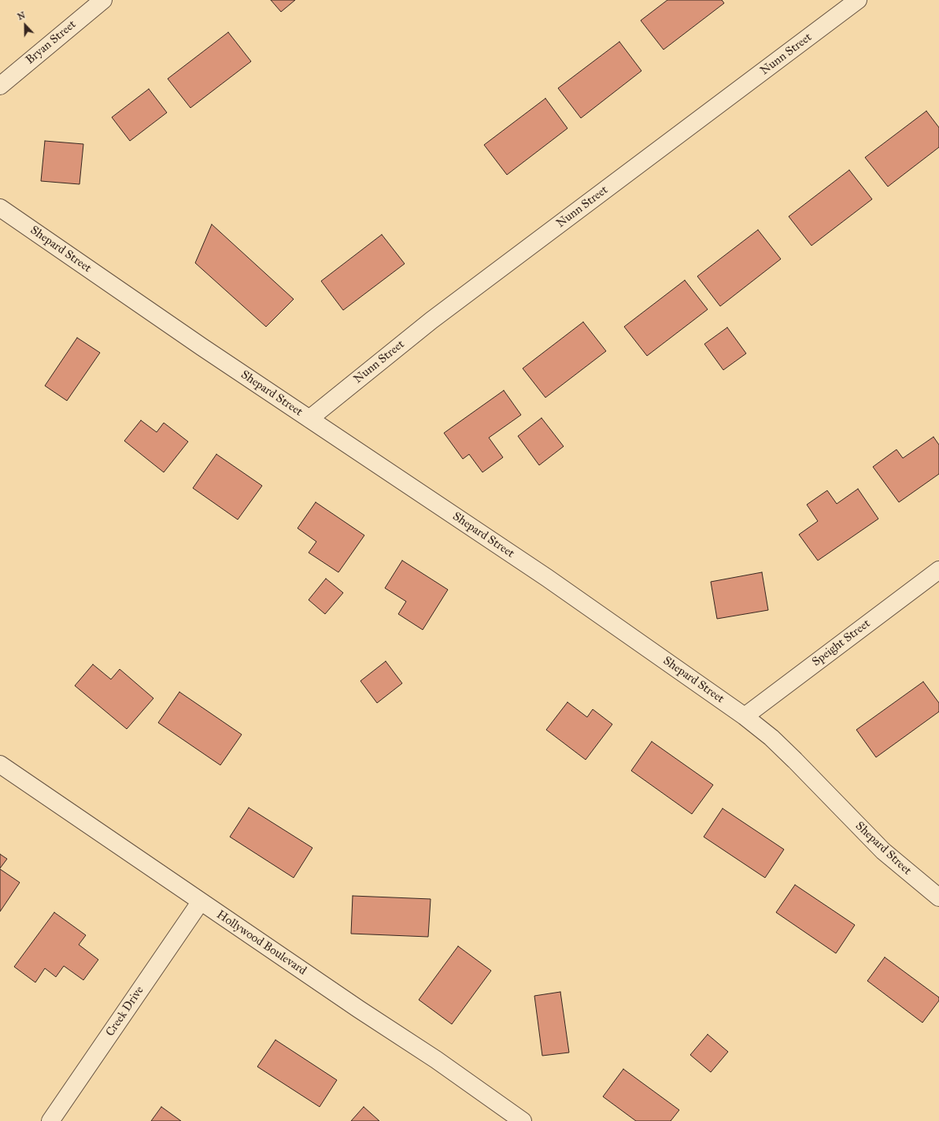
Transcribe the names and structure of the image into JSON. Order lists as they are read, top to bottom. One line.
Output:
{"streets":{"street":["Bryan Street","Nunn Street","Shepard Street","Speight Street","Hollywood Boulevard","Creek Drive"]},"crossings":[["Nunn Street","Shepard Street"],["Shepard Street","Speight Street"],["Hollywood Boulevard","Creek Drive"]],"north":"top"}
